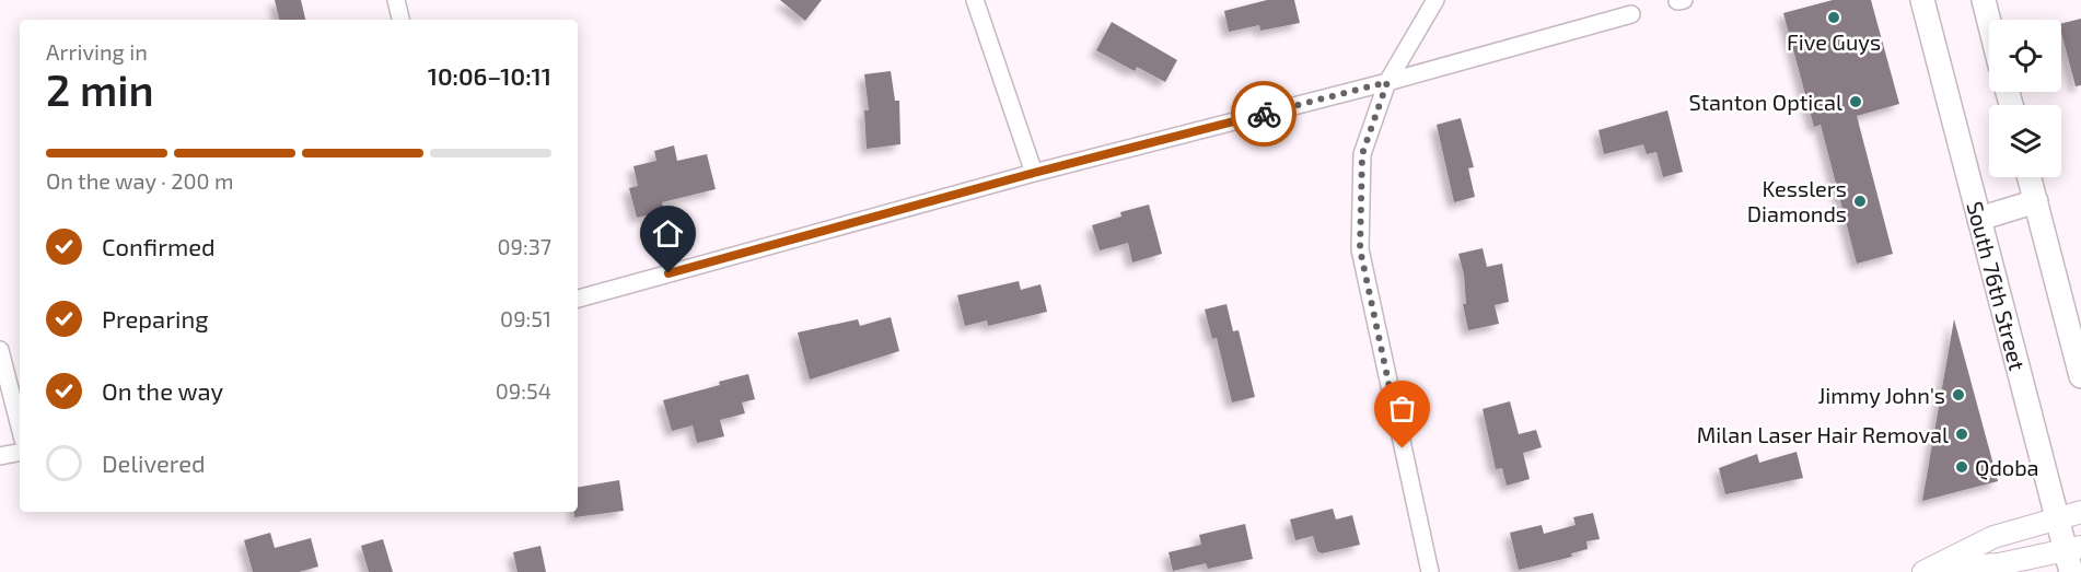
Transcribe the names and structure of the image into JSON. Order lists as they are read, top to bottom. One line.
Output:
{"streets":{"main road":["South 76th Street"]},"places":["Five Guys","Stanton Optical","Kesslers Diamonds","Jimmy John's","Milan Laser Hair Removal","Qdoba"],"page":{"heading":["2 min","Arriving in","10:06–10:11"],"bar":"On the way · 200 m","list":[["Confirmed","09:37"],["Preparing","09:51"],["On the way","09:54"],"Delivered"]}}
